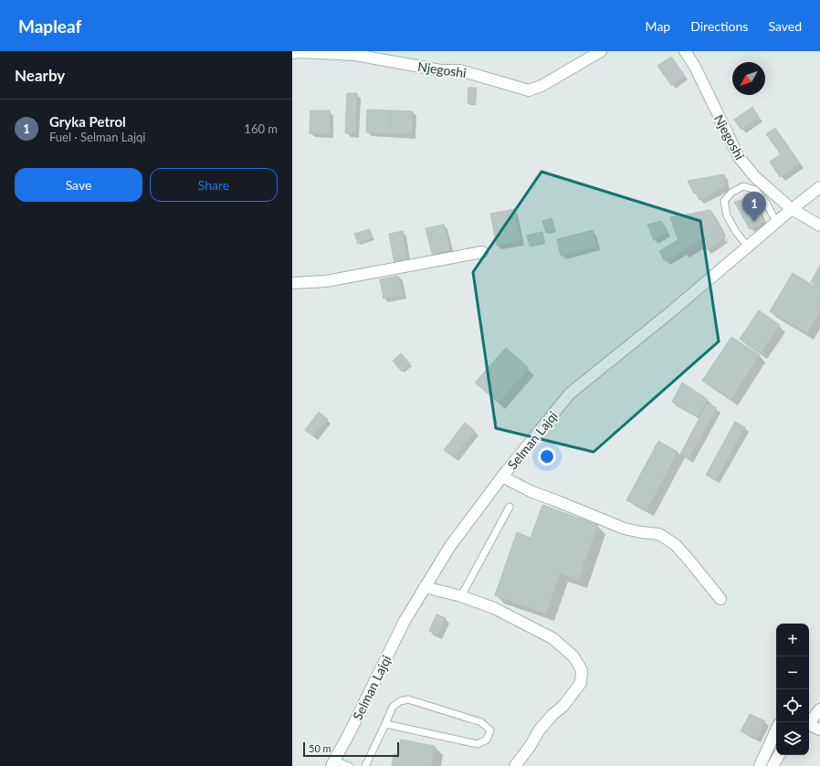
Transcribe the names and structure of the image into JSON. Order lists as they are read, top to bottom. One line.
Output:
{"streets":{"street":["Njegoshi","Selman Lajqi"]},"crossings":[["Njegoshi","Selman Lajqi"]],"scale_bar":"50 m","north":"bottom left","page":{"header":"Mapleaf","nav":["Map","Directions","Saved"],"heading":"Nearby","list":[{"mark":"1","name":"Gryka Petrol","note":"Fuel · Selman Lajqi","value":"160 m"}],"buttons":["Save","Share"],"pins":"1","map_buttons":["+","−"],"scale":"50 m"}}
